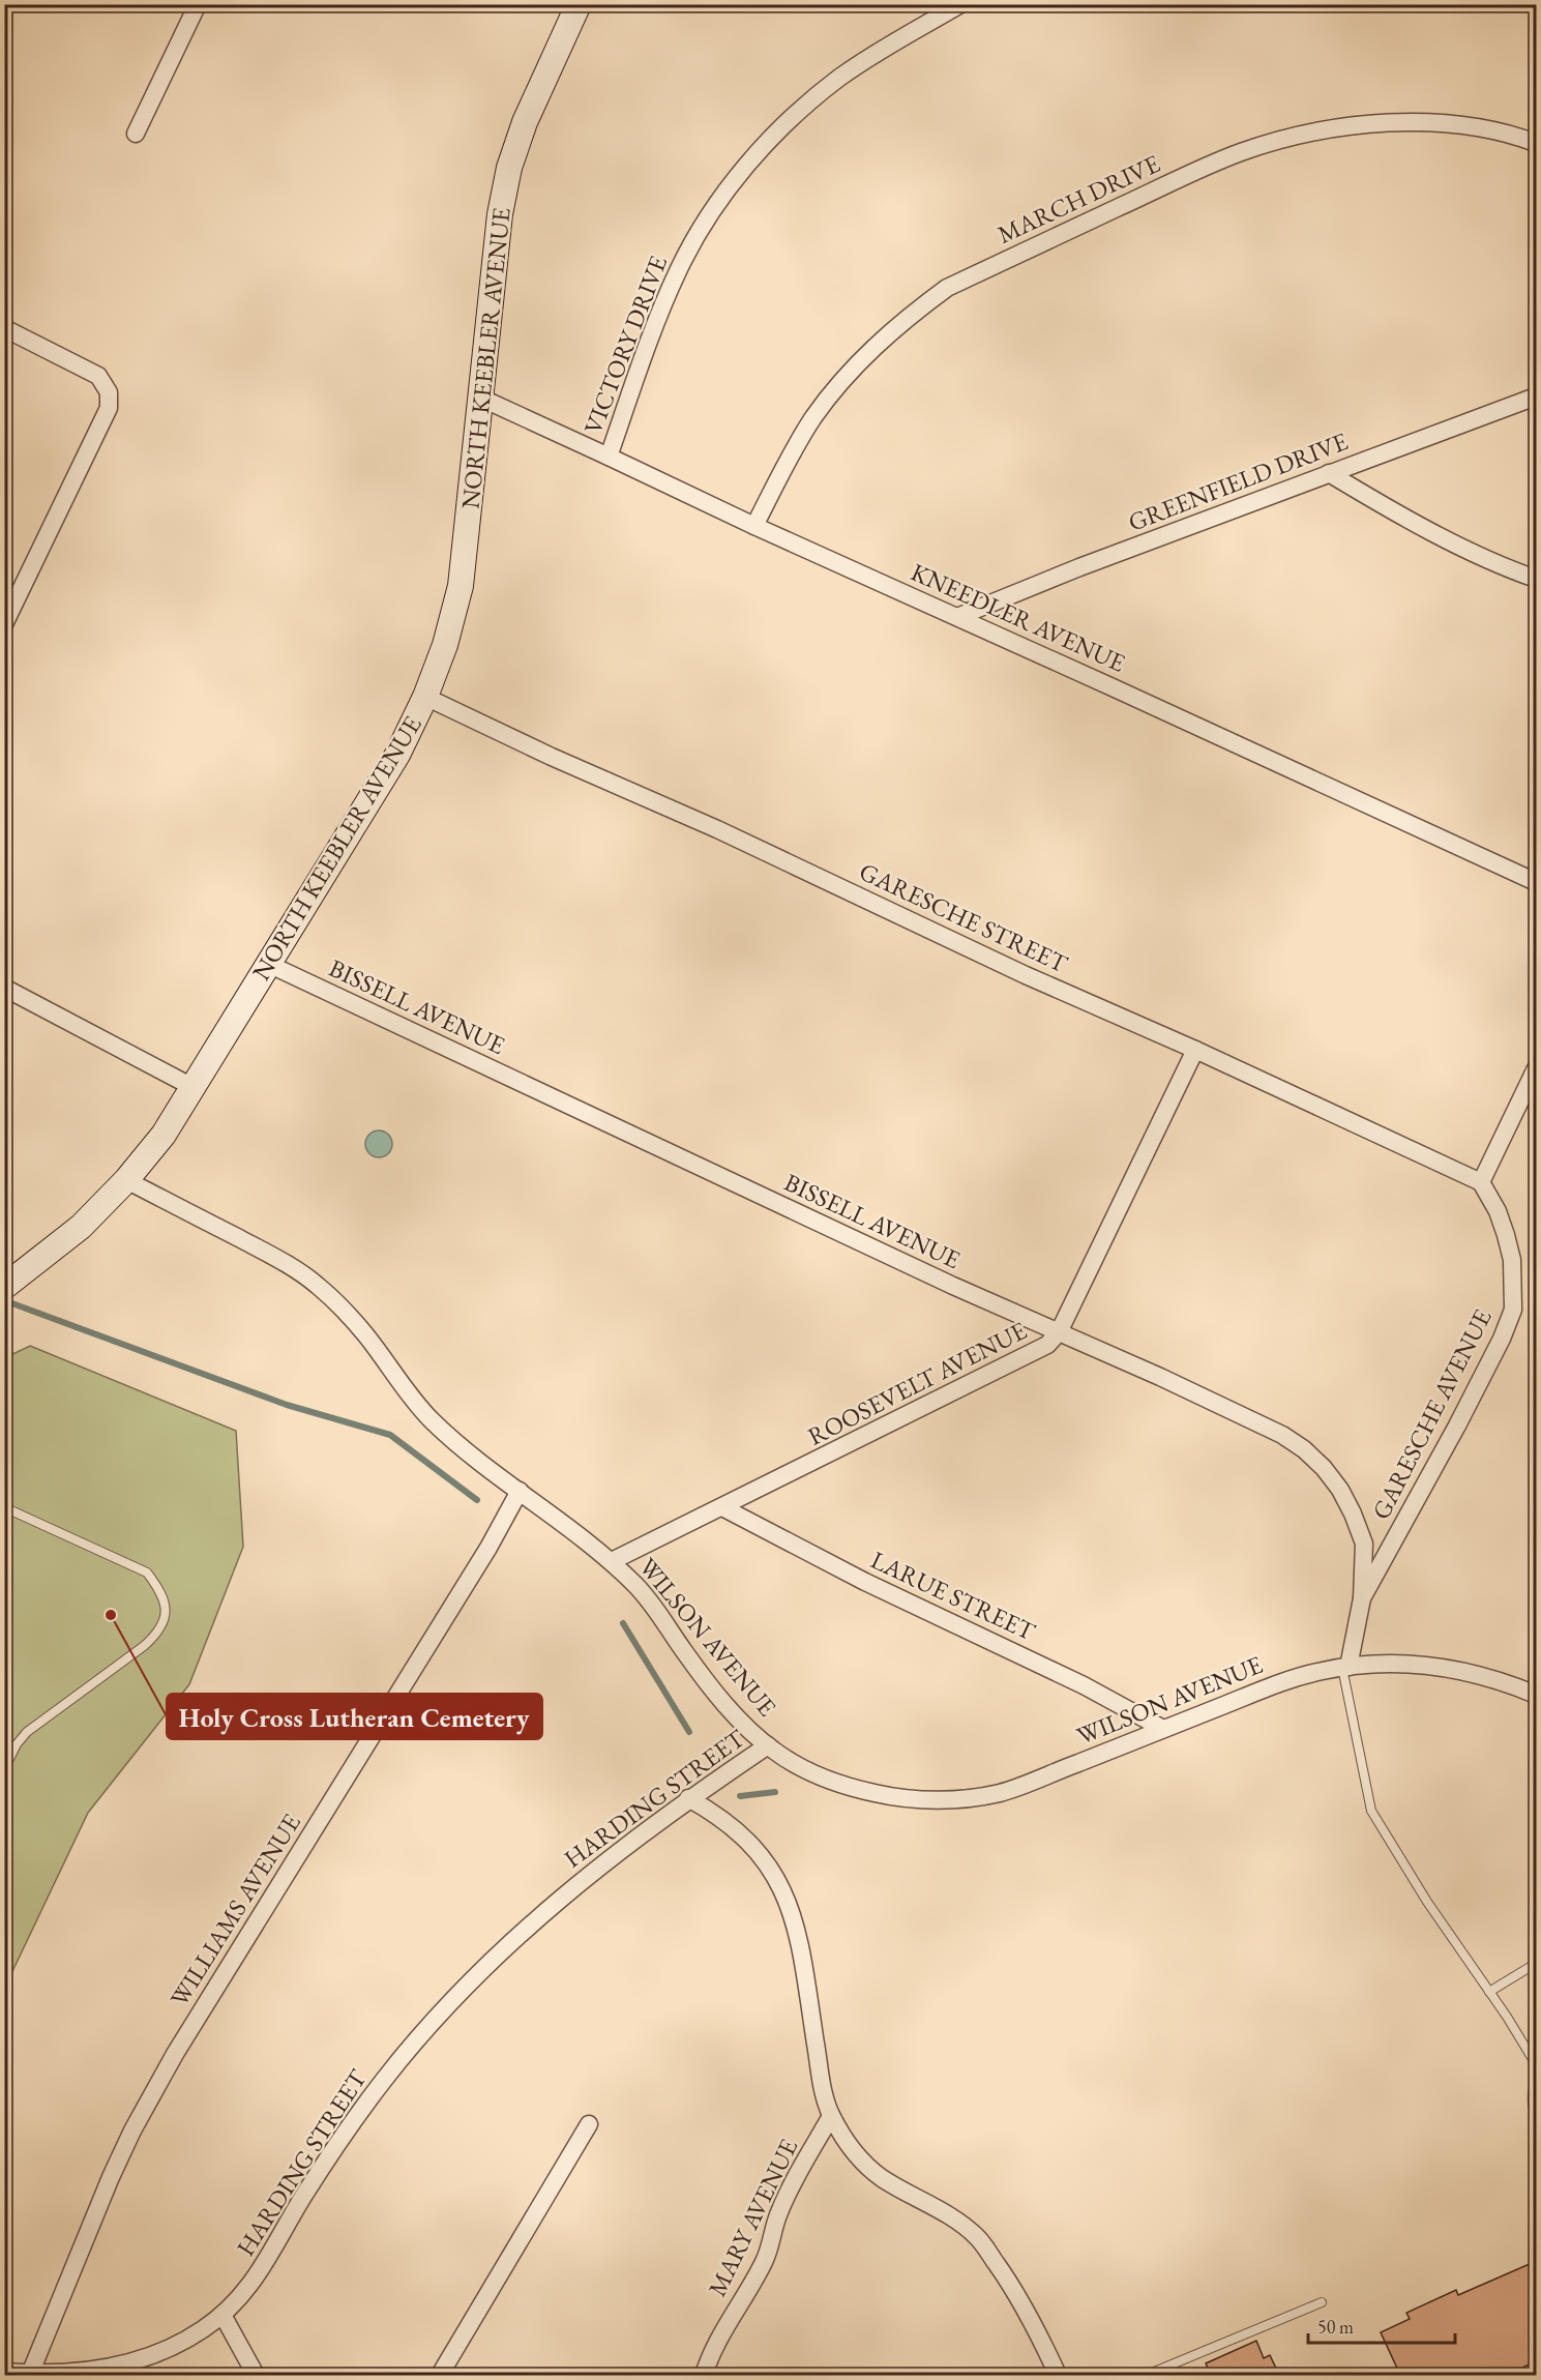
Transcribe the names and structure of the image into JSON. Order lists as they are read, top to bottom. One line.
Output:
{"streets":{"street":["MARCH DRIVE","VICTORY DRIVE","NORTH KEEBLER AVENUE","GREENFIELD DRIVE","KNEEDLER AVENUE","GARESCHE STREET","BISSELL AVENUE","ROOSEVELT AVENUE","GARESCHE AVENUE","LARUE STREET","WILSON AVENUE","HARDING STREET","WILLIAMS AVENUE","MARY AVENUE"]},"crossings":[["MARCH DRIVE","KNEEDLER AVENUE"],["VICTORY DRIVE","KNEEDLER AVENUE"],["NORTH KEEBLER AVENUE","KNEEDLER AVENUE"],["NORTH KEEBLER AVENUE","GARESCHE STREET"],["NORTH KEEBLER AVENUE","BISSELL AVENUE"],["NORTH KEEBLER AVENUE","WILSON AVENUE"],["GREENFIELD DRIVE","KNEEDLER AVENUE"],["GARESCHE STREET","ROOSEVELT AVENUE"],["GARESCHE STREET","GARESCHE AVENUE"],["BISSELL AVENUE","ROOSEVELT AVENUE"],["BISSELL AVENUE","GARESCHE AVENUE"],["ROOSEVELT AVENUE","LARUE STREET"],["ROOSEVELT AVENUE","WILSON AVENUE"],["GARESCHE AVENUE","WILSON AVENUE"],["LARUE STREET","WILSON AVENUE"],["WILSON AVENUE","HARDING STREET"],["WILSON AVENUE","WILLIAMS AVENUE"],["HARDING STREET","WILLIAMS AVENUE"]],"places":["Holy Cross Lutheran Cemetery"],"scale_bar":"50 m"}
